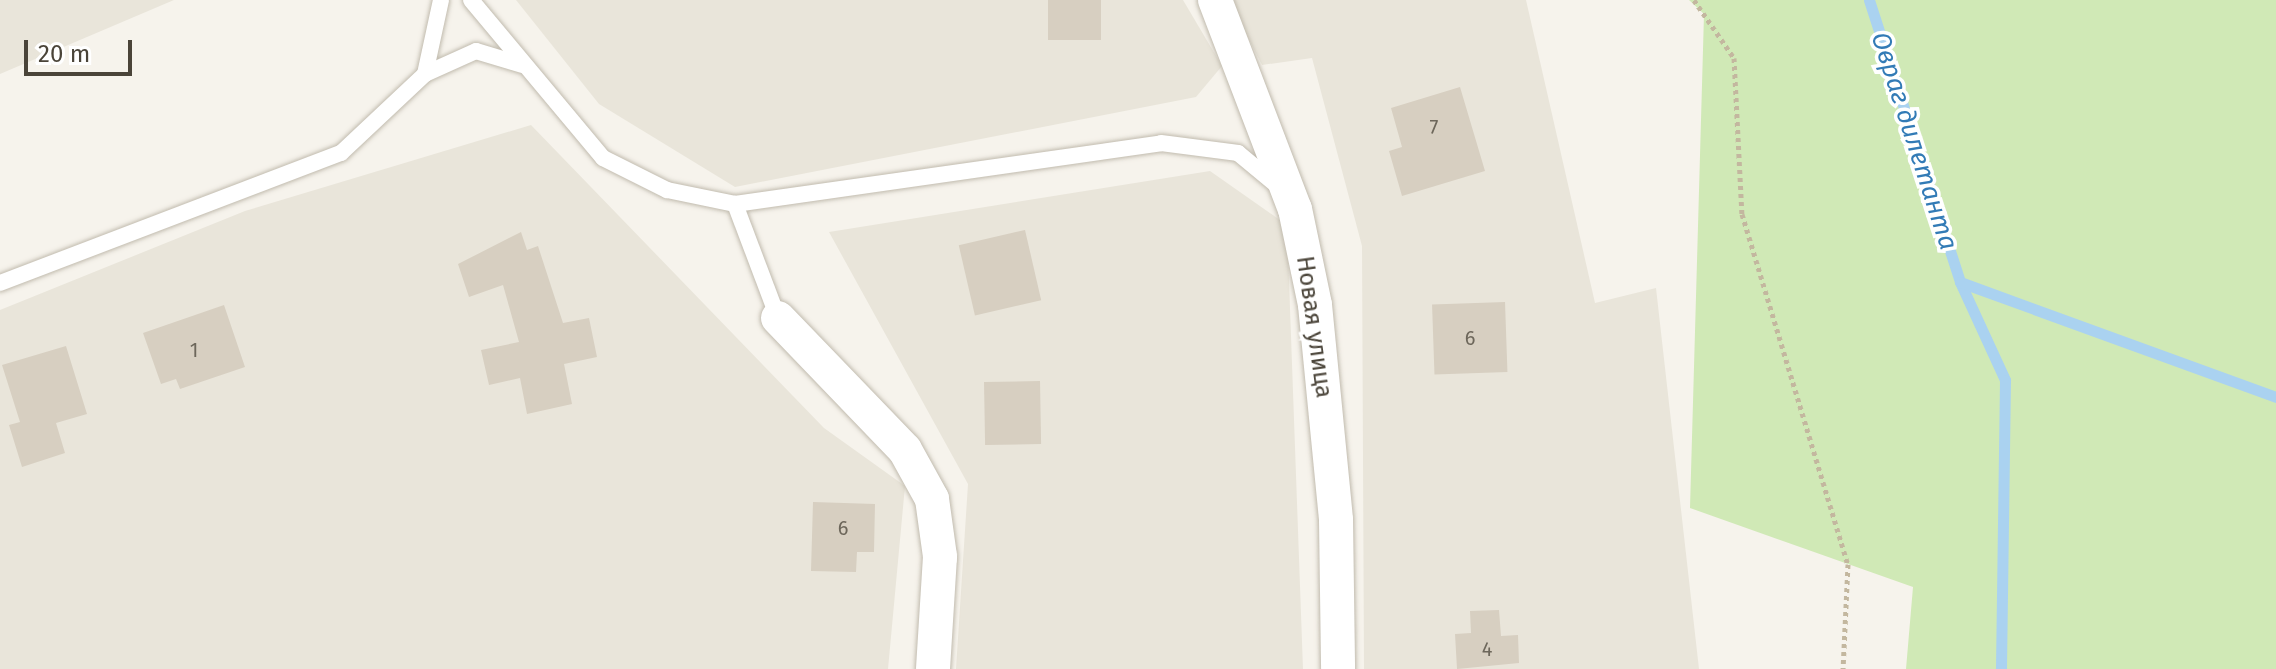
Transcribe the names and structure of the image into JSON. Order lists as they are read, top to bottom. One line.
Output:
{"streets":{"street":["Новая улица"]},"water":["Овраг дилетанта"],"house_numbers":["7","6","1","6","4"],"scale_bar":"20 m"}
